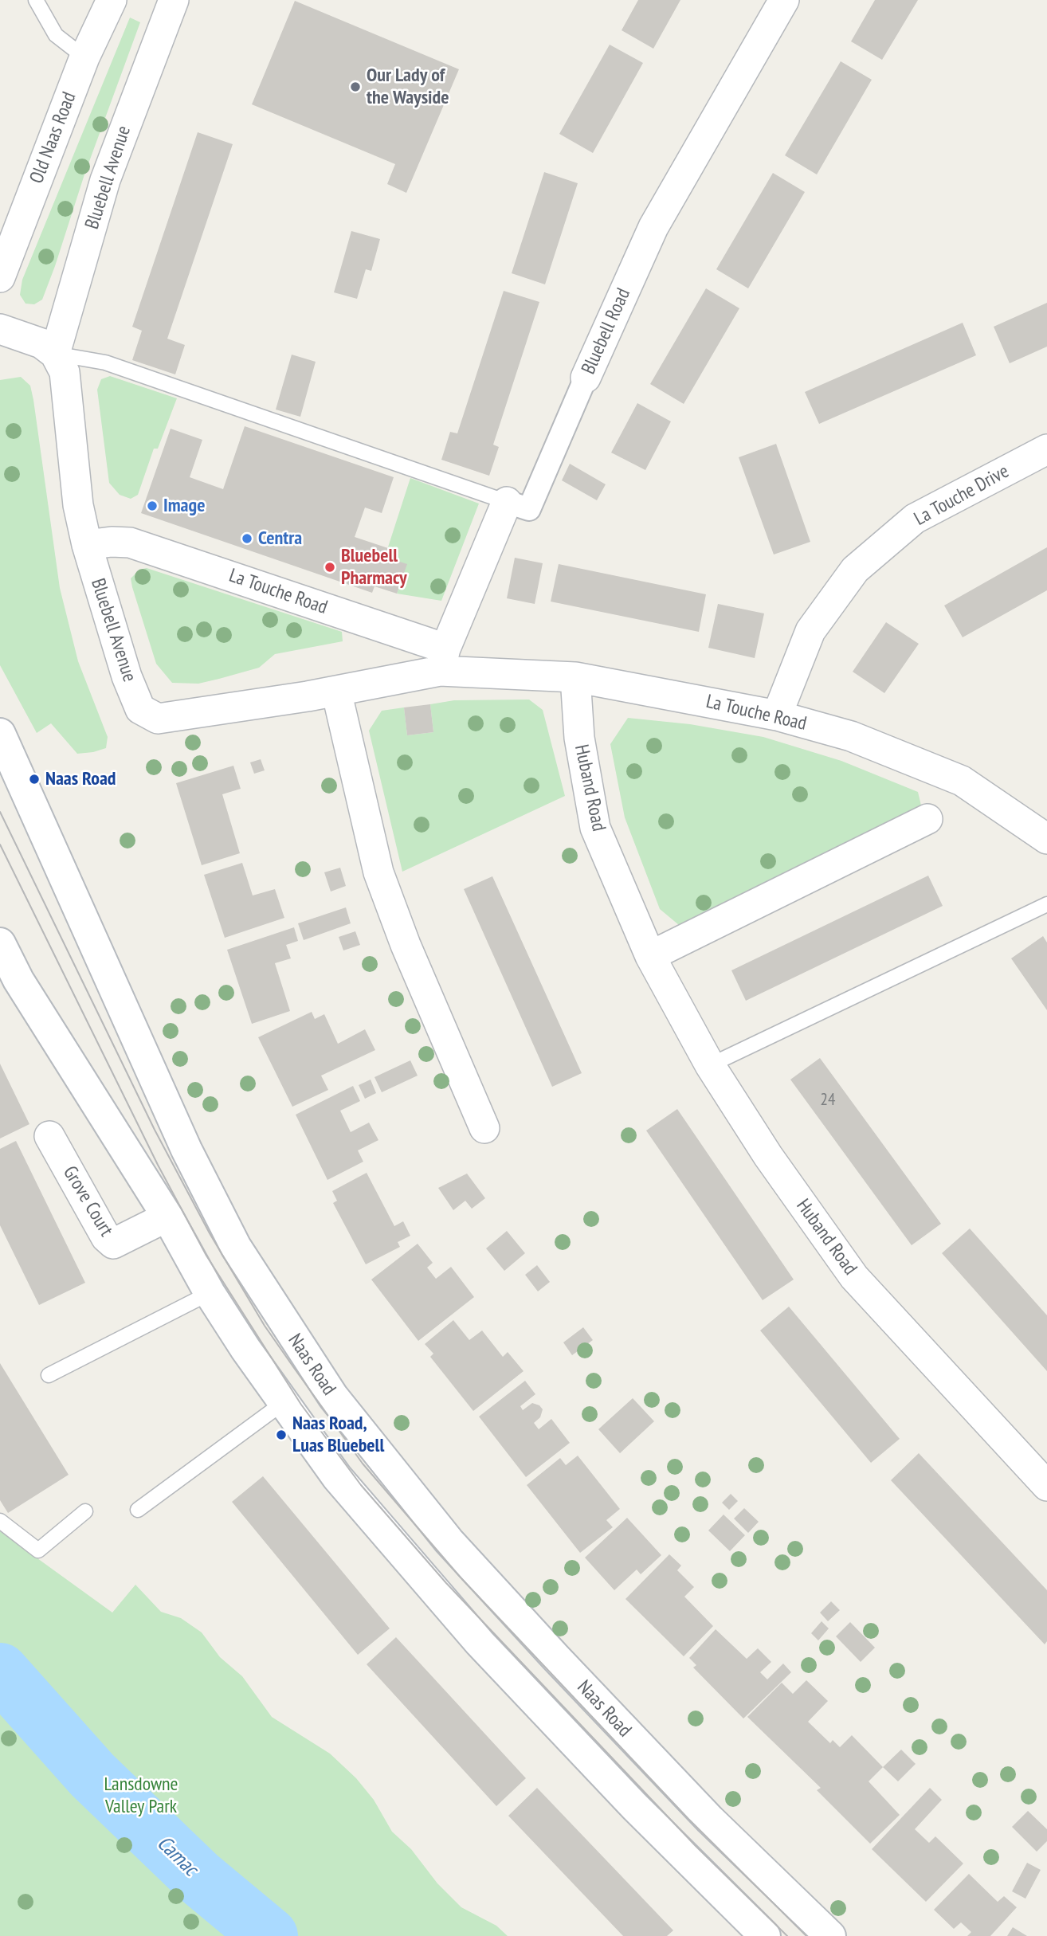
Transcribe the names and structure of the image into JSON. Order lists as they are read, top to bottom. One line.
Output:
{"streets":{"main road":["Naas Road"],"street":["Old Naas Road","Bluebell Avenue","Bluebell Road","La Touche Drive","La Touche Road","Huband Road","Grove Court"]},"crossings":[["Bluebell Avenue","La Touche Road"],["La Touche Drive","La Touche Road"],["La Touche Road","Huband Road"]],"water":["Camac"],"parks":["Lansdowne Valley Park"],"places":["Our Lady of the Wayside","Image","Centra","Bluebell Pharmacy","Naas Road","Naas Road, Luas Bluebell"],"house_numbers":["24"]}
